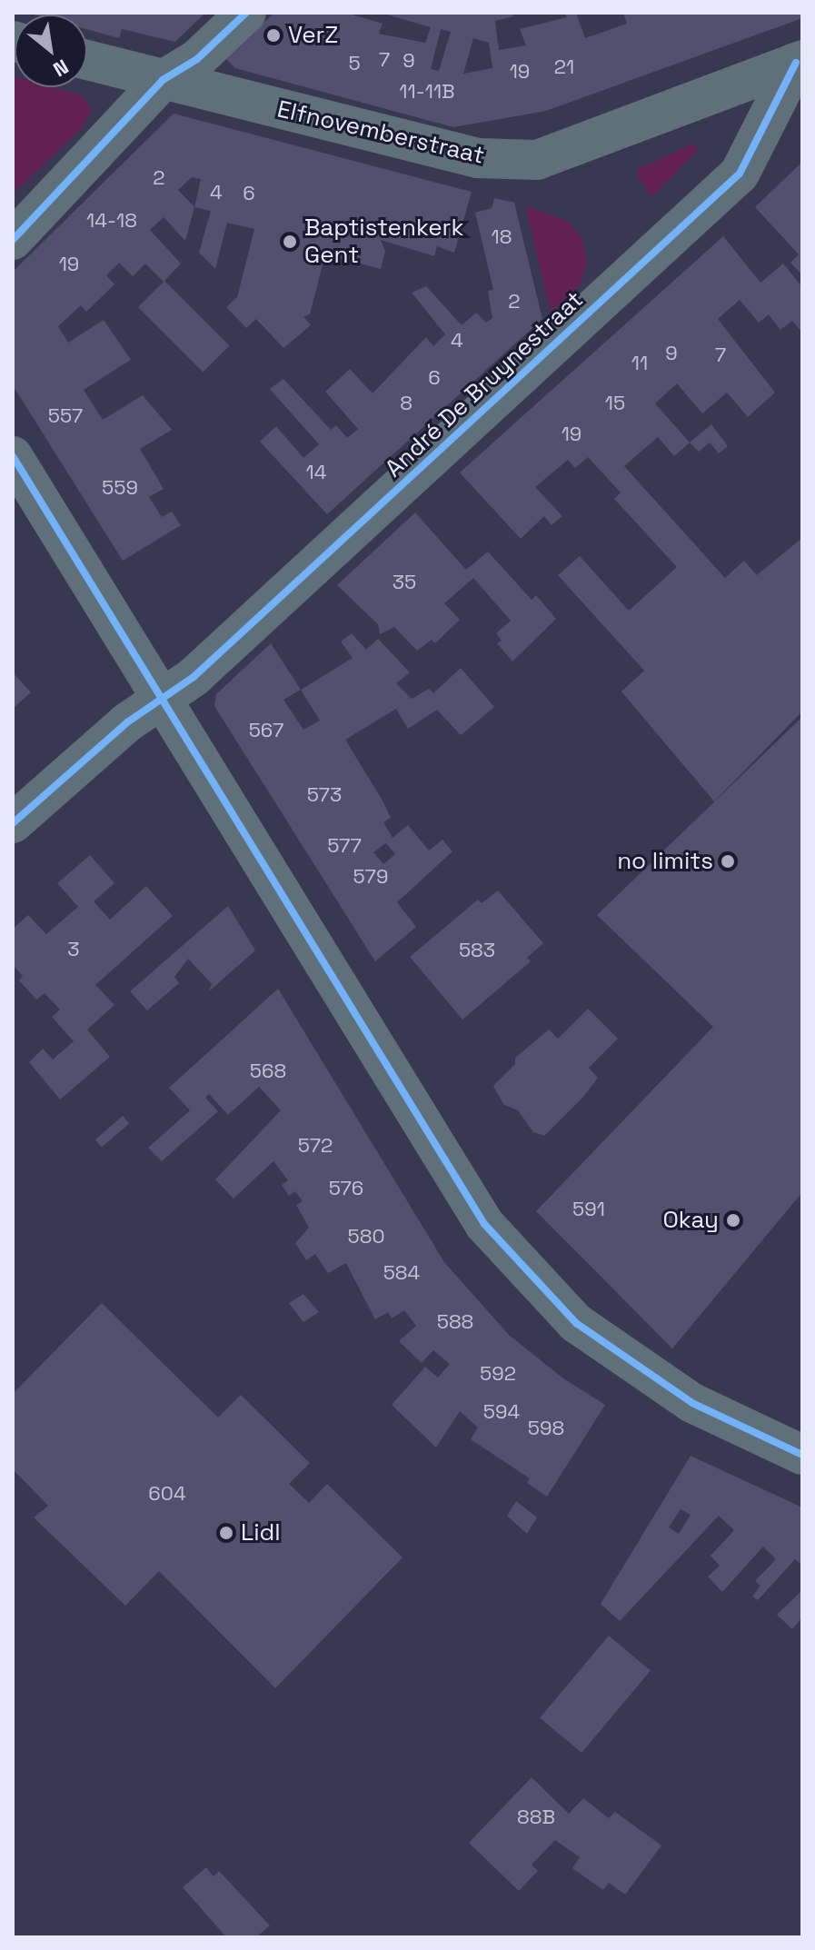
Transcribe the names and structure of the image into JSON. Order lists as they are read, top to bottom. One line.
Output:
{"streets":{"street":["Elfnovemberstraat","André De Bruynestraat"]},"crossings":[["Elfnovemberstraat","André De Bruynestraat"]],"places":["VerZ","Baptistenkerk Gent","no limits","Okay","Lidl"],"house_numbers":["7","9","5","21","19","11-11B","2","4","6","14-18","18","19","2","4","9","7","11","6","8","15","557","19","14","559","35","567","573","577","579","3","583","568","572","576","591","580","584","588","592","594","598","604","88B"],"north":"bottom right"}
